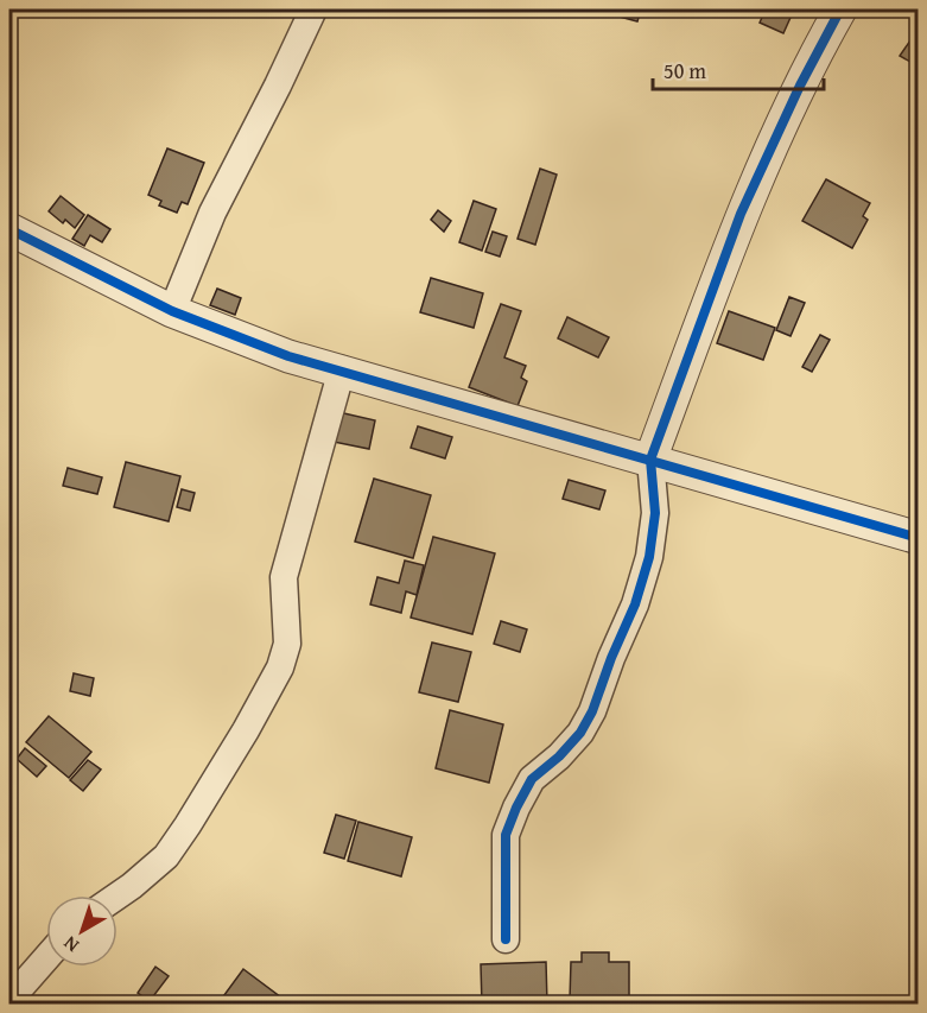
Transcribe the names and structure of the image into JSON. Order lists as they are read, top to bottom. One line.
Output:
{"scale_bar":"50 m","north":"bottom left"}
